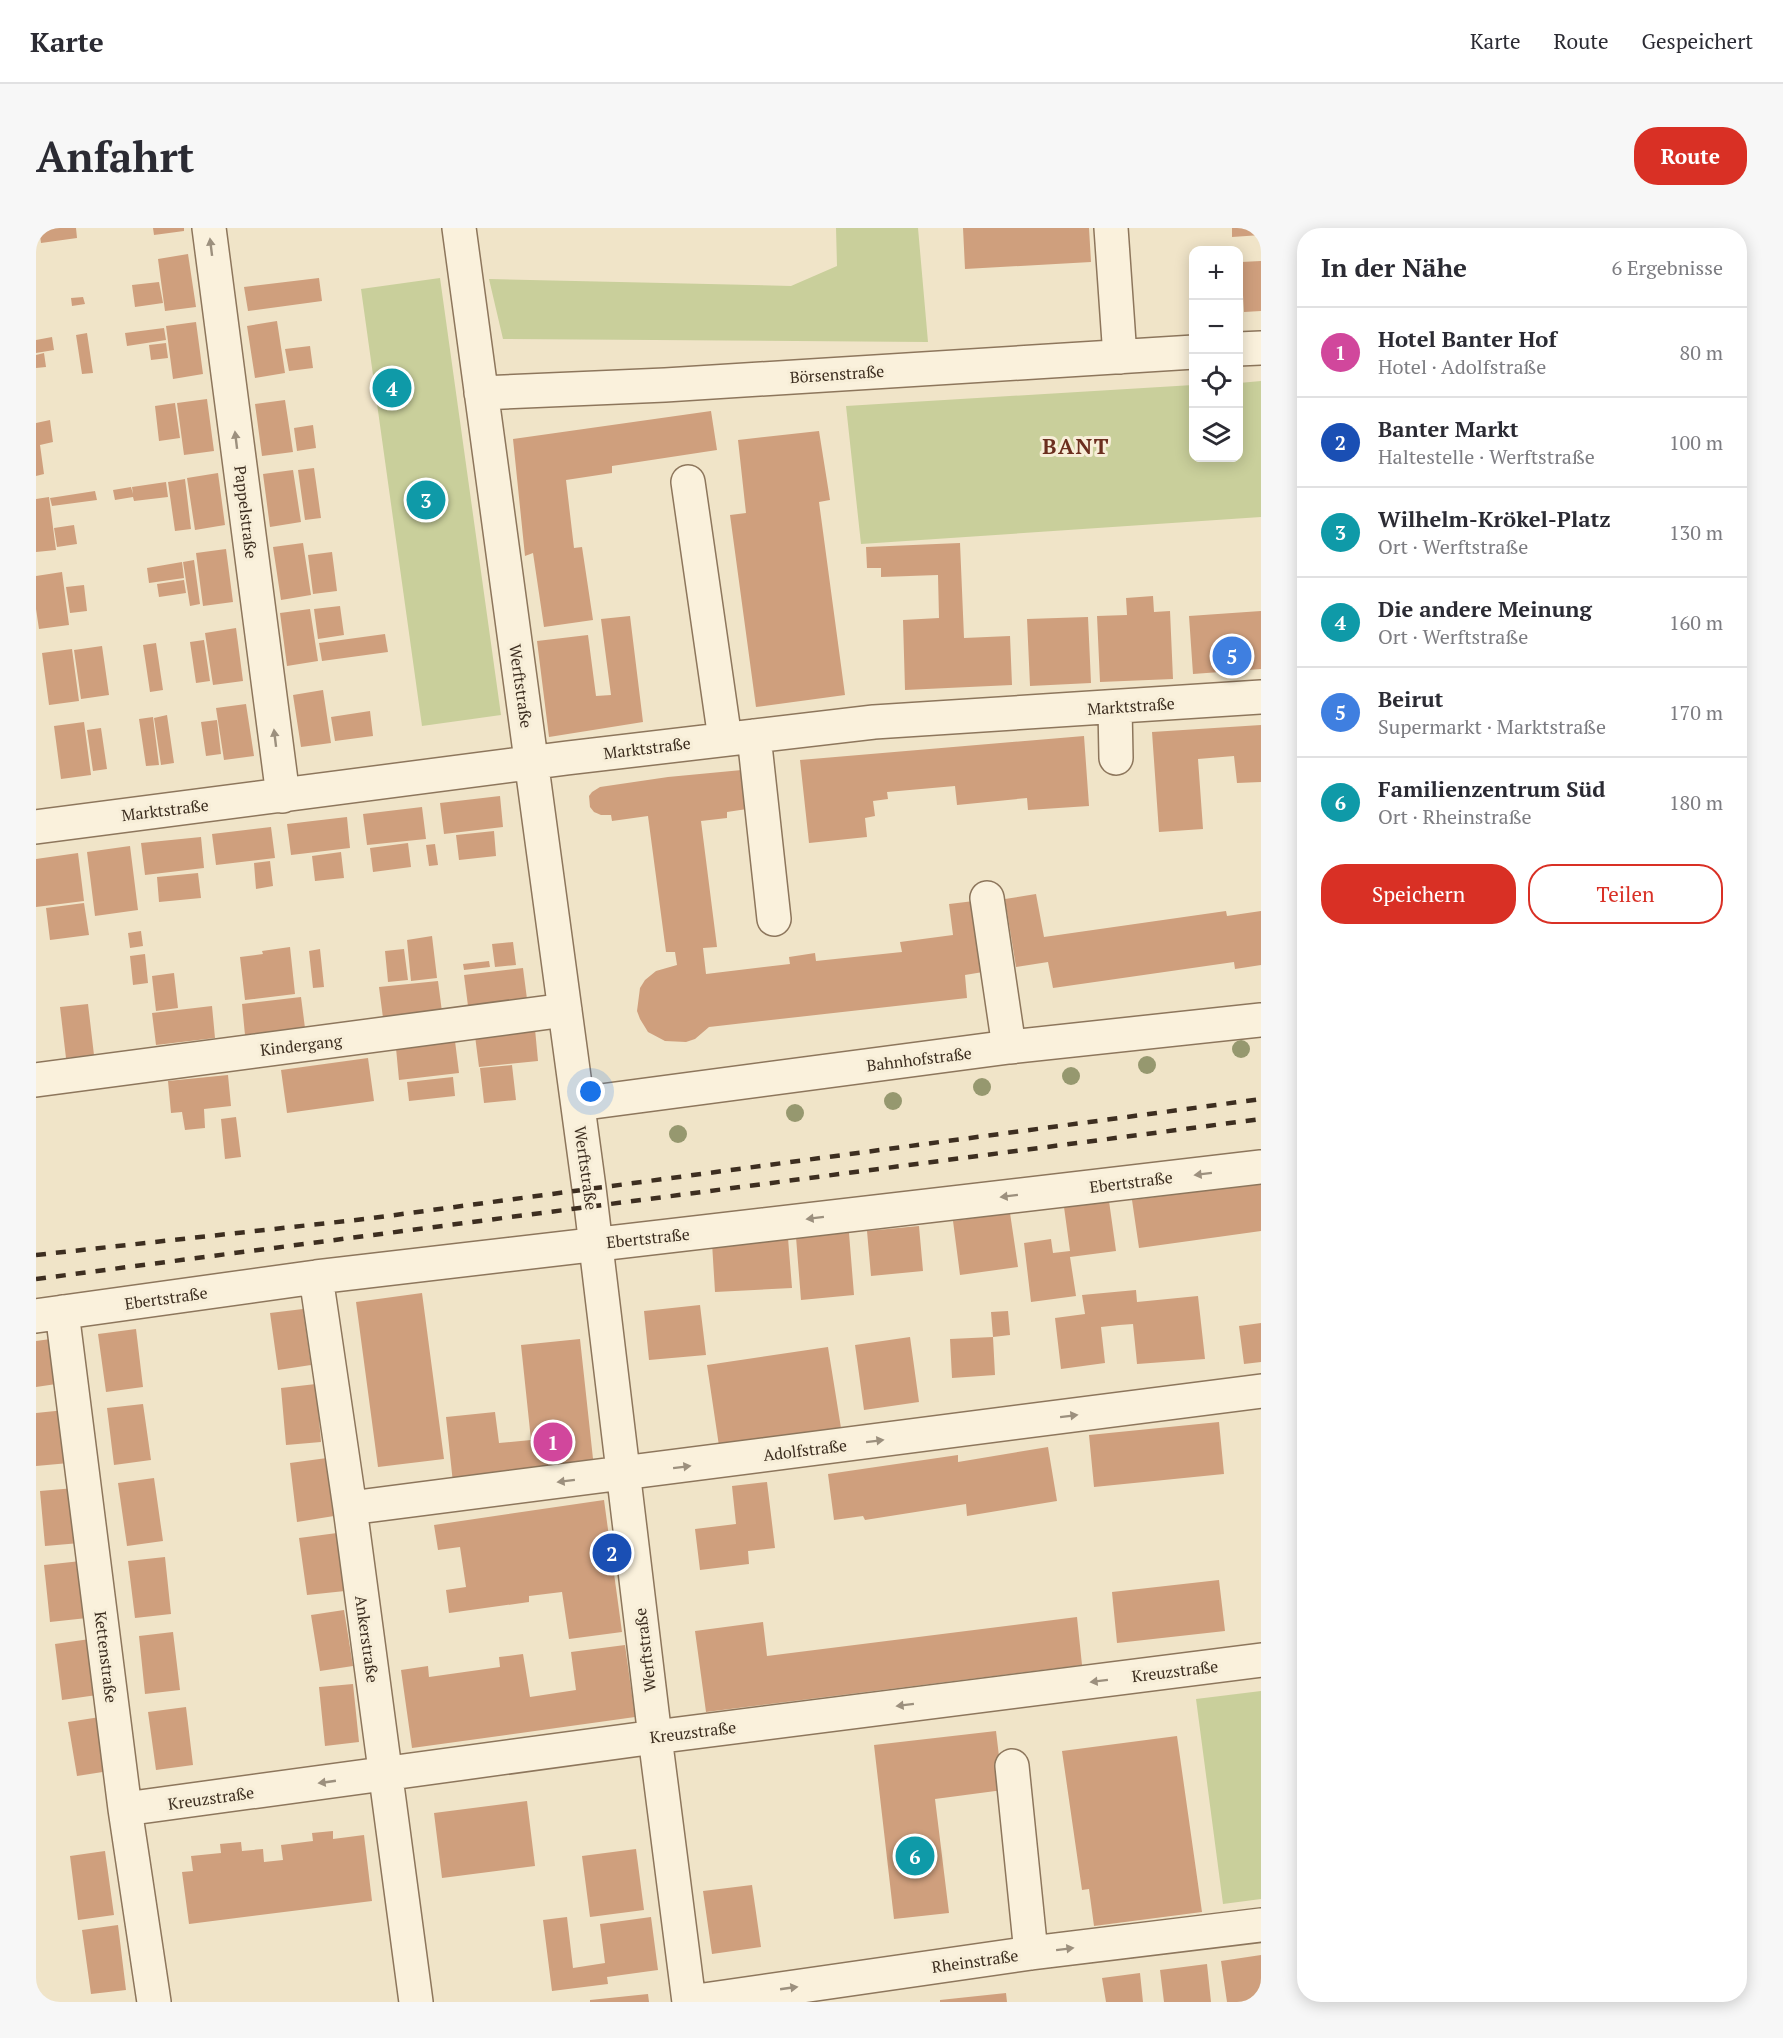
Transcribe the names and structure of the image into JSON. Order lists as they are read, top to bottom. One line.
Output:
{"streets":{"street":["Börsenstraße","Pappelstraße","Werftstraße","Marktstraße","Kindergang","Bahnhofstraße","Ebertstraße","Adolfstraße","Ankerstraße","Kettenstraße","Kreuzstraße","Rheinstraße"]},"crossings":[["Börsenstraße","Werftstraße"],["Pappelstraße","Marktstraße"],["Werftstraße","Marktstraße"],["Werftstraße","Kindergang"],["Werftstraße","Bahnhofstraße"],["Werftstraße","Ebertstraße"],["Werftstraße","Adolfstraße"],["Werftstraße","Kreuzstraße"],["Werftstraße","Rheinstraße"],["Ebertstraße","Ankerstraße"],["Ebertstraße","Kettenstraße"],["Adolfstraße","Ankerstraße"],["Ankerstraße","Kreuzstraße"],["Kettenstraße","Kreuzstraße"]],"one_way":["Pappelstraße","Ebertstraße","Kreuzstraße","Rheinstraße"],"districts":["BANT"],"page":{"header":"Karte","nav":["Karte","Route","Gespeichert"],"buttons":["Route",["Speichern","Teilen"]],"title":"Anfahrt","heading":["In der Nähe","6 Ergebnisse"],"map_buttons":["+","−"],"list":[{"mark":"1","name":"Hotel Banter Hof","note":"Hotel · Adolfstraße","value":"80 m"},{"mark":"2","name":"Banter Markt","note":"Haltestelle · Werftstraße","value":"100 m"},{"mark":"3","name":"Wilhelm-Krökel-Platz","note":"Ort · Werftstraße","value":"130 m"},{"mark":"4","name":"Die andere Meinung","note":"Ort · Werftstraße","value":"160 m"},{"mark":"5","name":"Beirut","note":"Supermarkt · Marktstraße","value":"170 m"},{"mark":"6","name":"Familienzentrum Süd","note":"Ort · Rheinstraße","value":"180 m"}],"pins":["4","3","5","1","2","6"]}}
